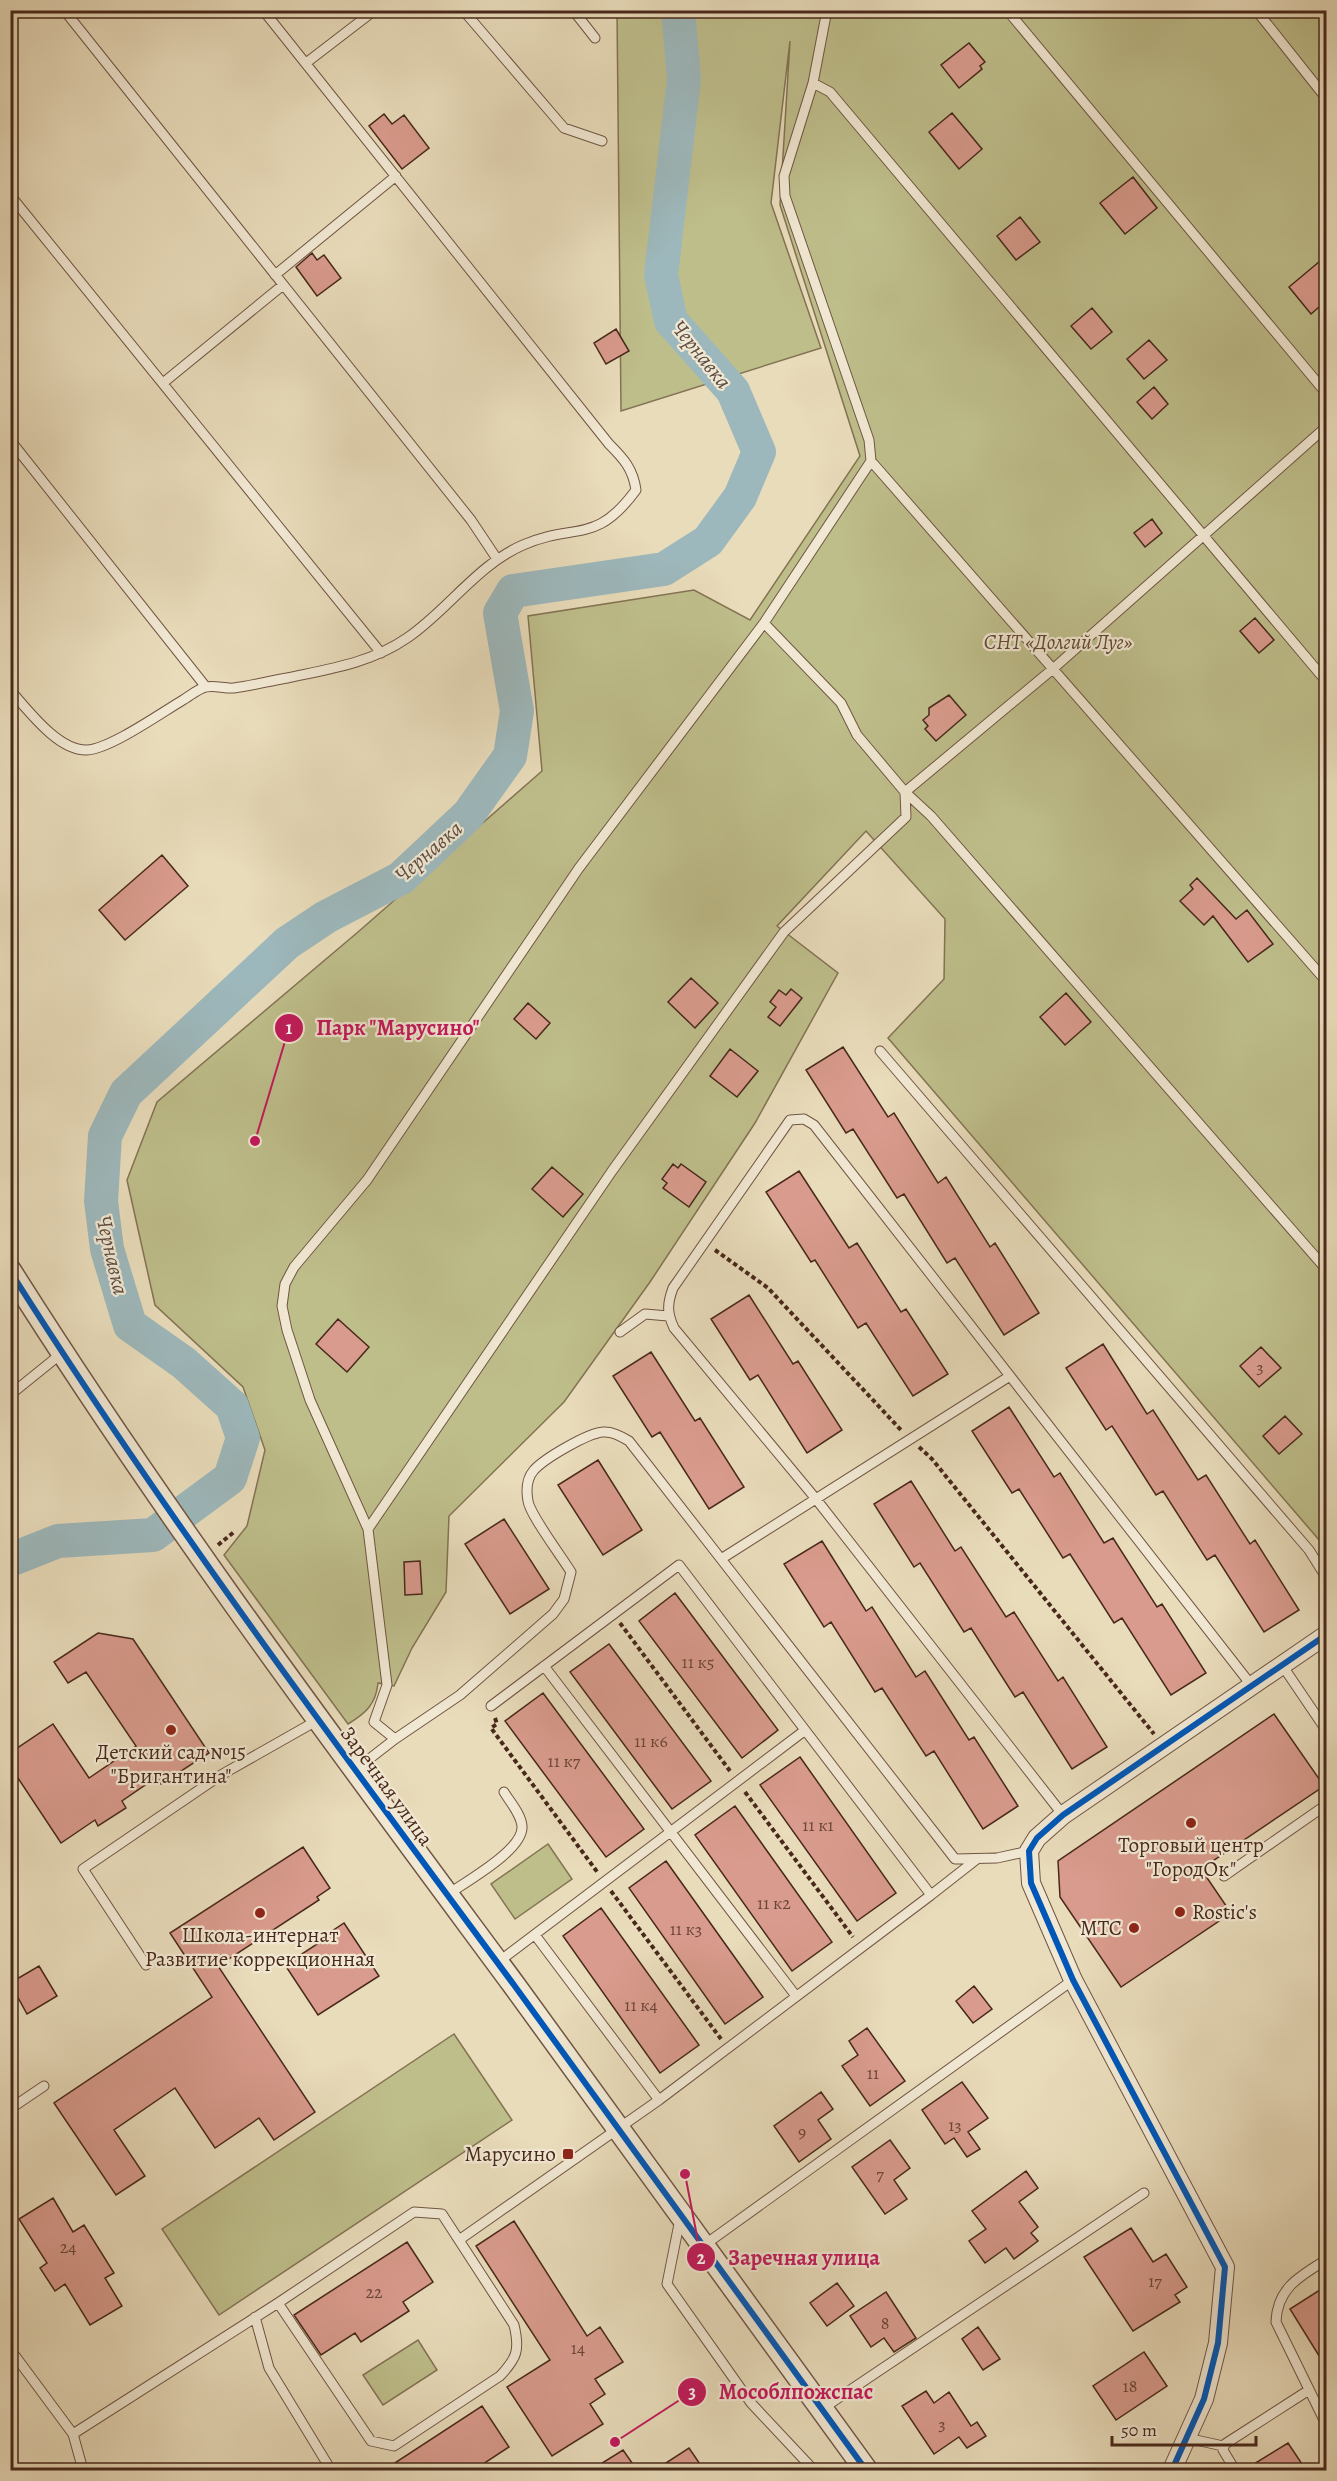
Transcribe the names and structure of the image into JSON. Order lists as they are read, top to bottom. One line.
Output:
{"streets":{"street":["Заречная улица"]},"water":["Чернавка"],"parks":["СНТ «Долгий Луг»"],"places":{"other":["Парк \"Марусино\"","Детский сад №15 \"Бригантина\"","Торговый центр \"ГородОк\"","Rostic's","Школа-интернат Развитие коррекционная","МТС","Заречная улица","Мособлпожспас"],"transit":["Марусино"]},"house_numbers":["3","11 к5","11 к6","11 к7","11 к1","11 к2","11 к3","11 к4","11","13","9","7","24","17","22","8","14","18","3"],"scale_bar":"50 m"}
